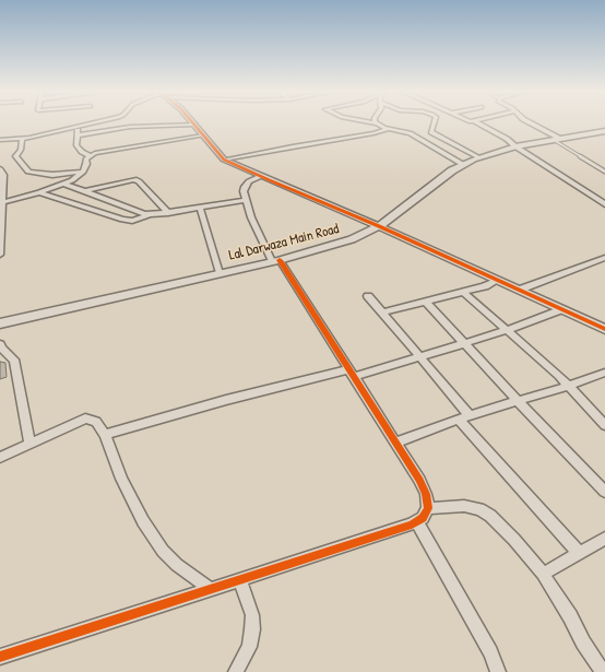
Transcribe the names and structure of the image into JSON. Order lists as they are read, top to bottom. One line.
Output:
{"streets":{"main road":["Lal Darwaza Main Road"]}}
